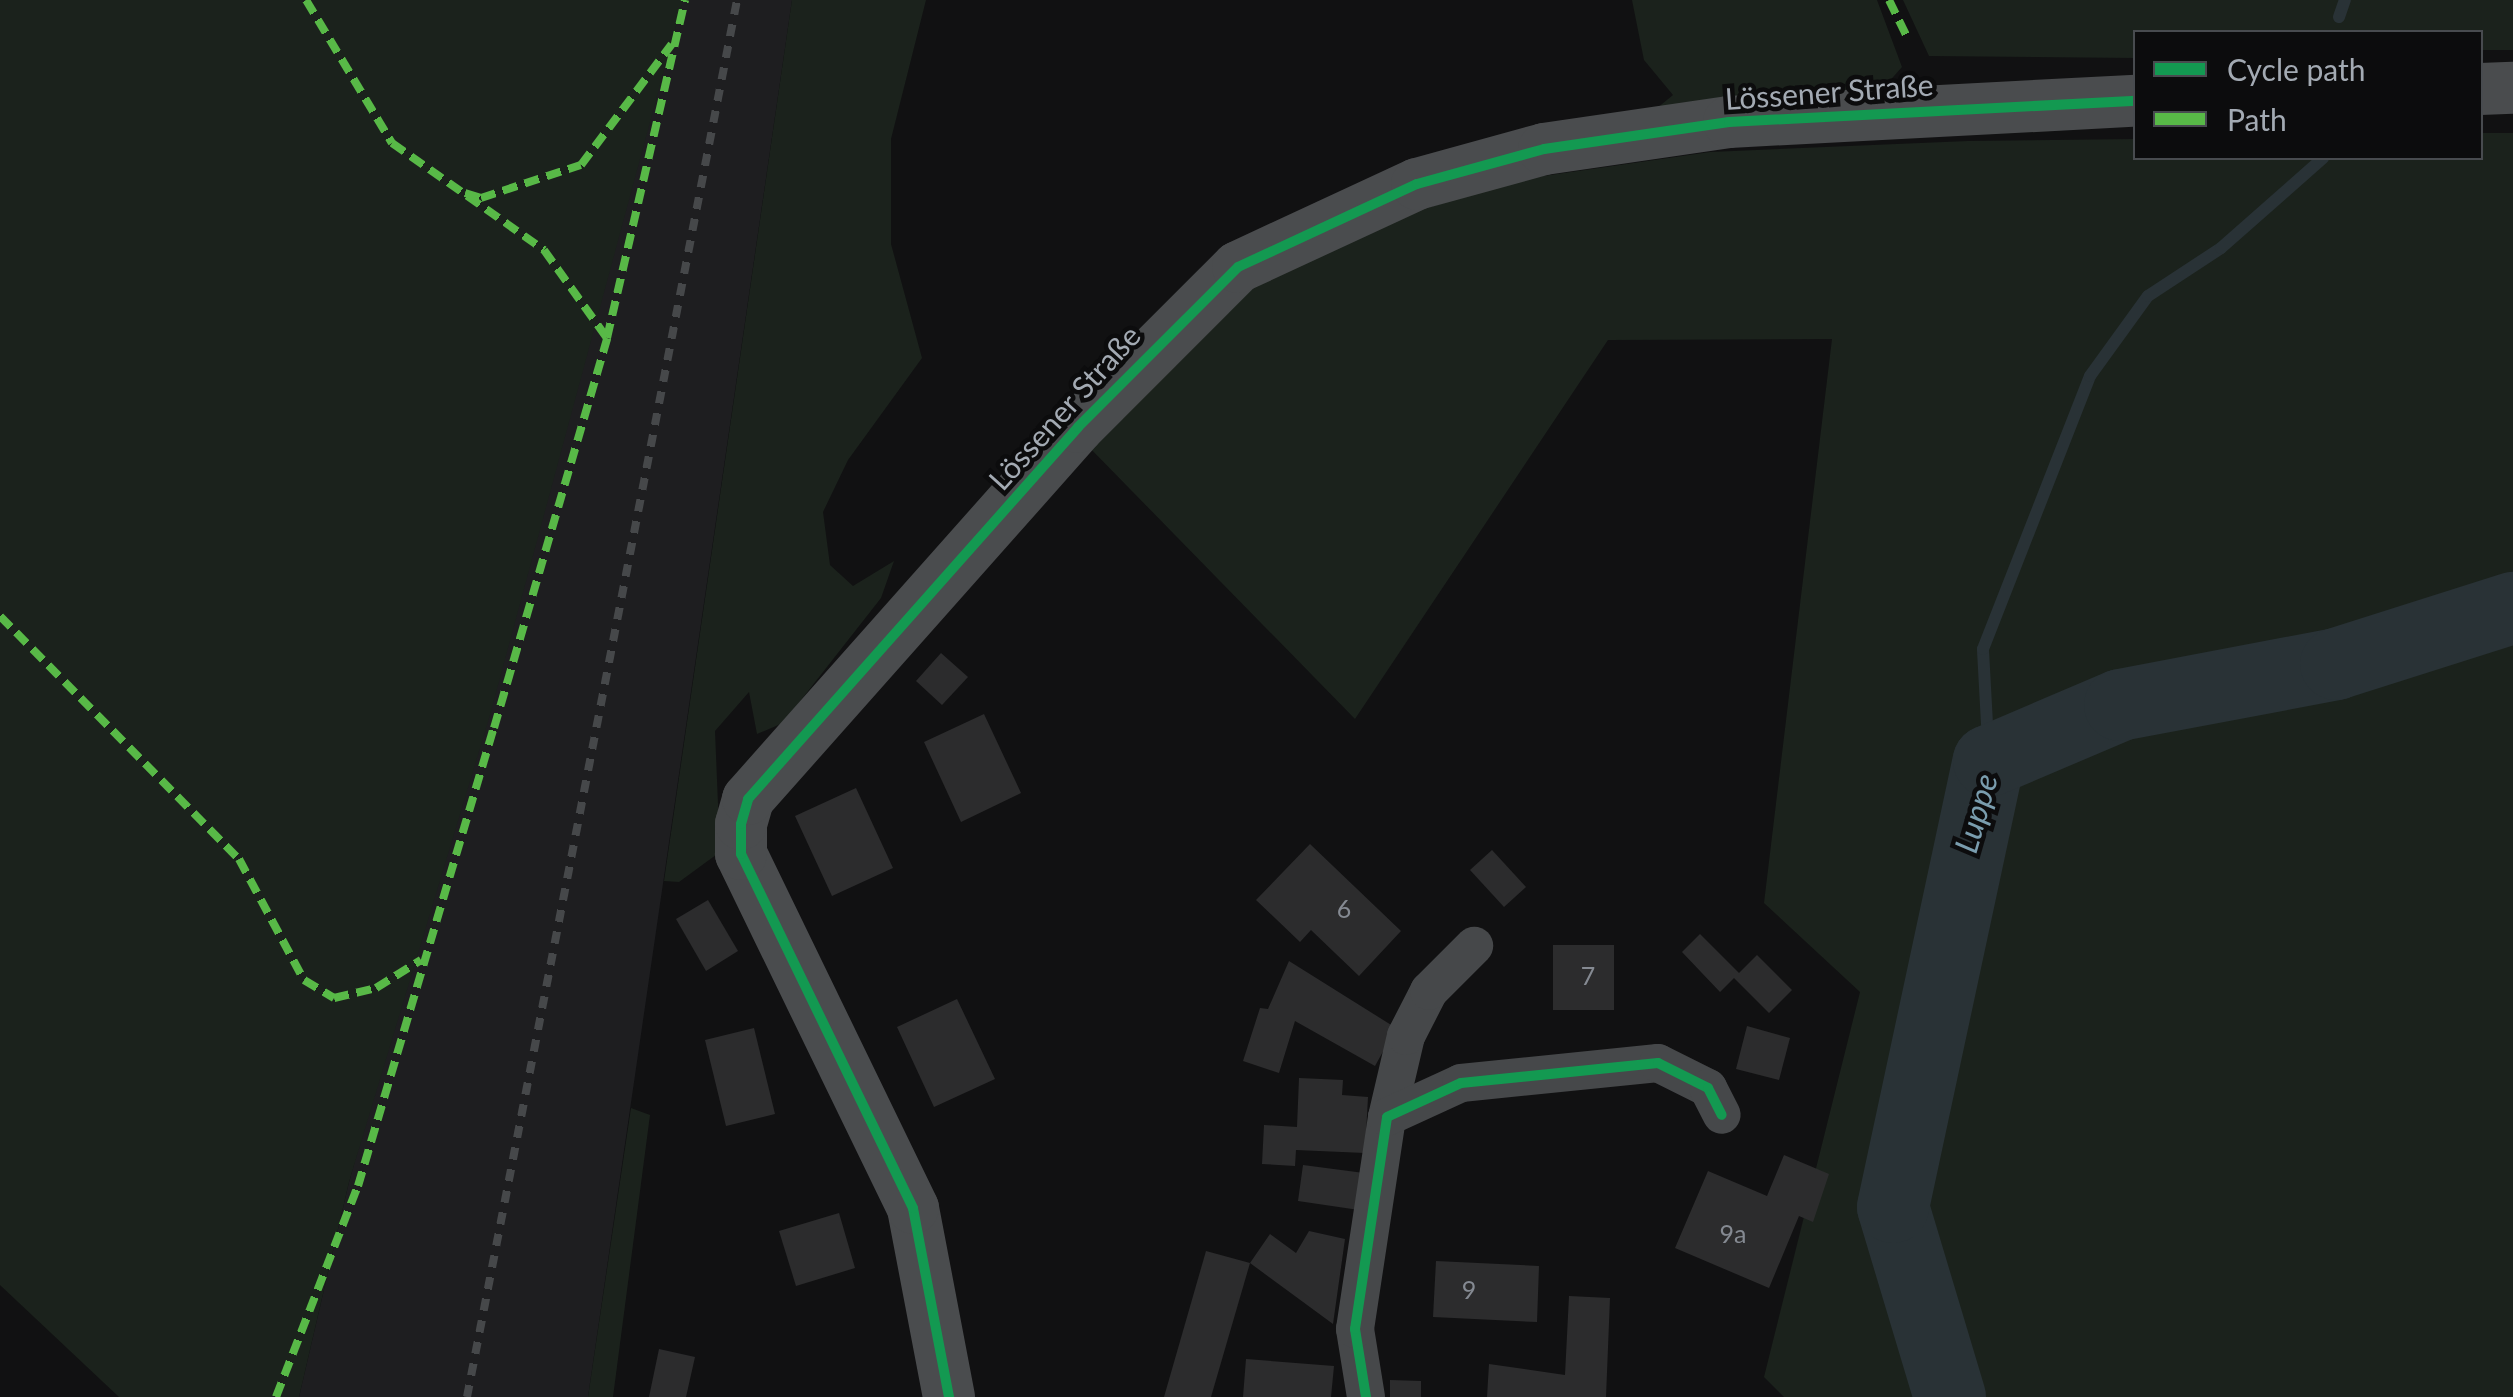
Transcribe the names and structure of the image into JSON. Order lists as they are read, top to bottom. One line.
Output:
{"streets":{"street":["Lössener Straße"]},"water":["Luppe"],"house_numbers":["6","7","9a","9"],"legend":["Cycle path","Path"]}
